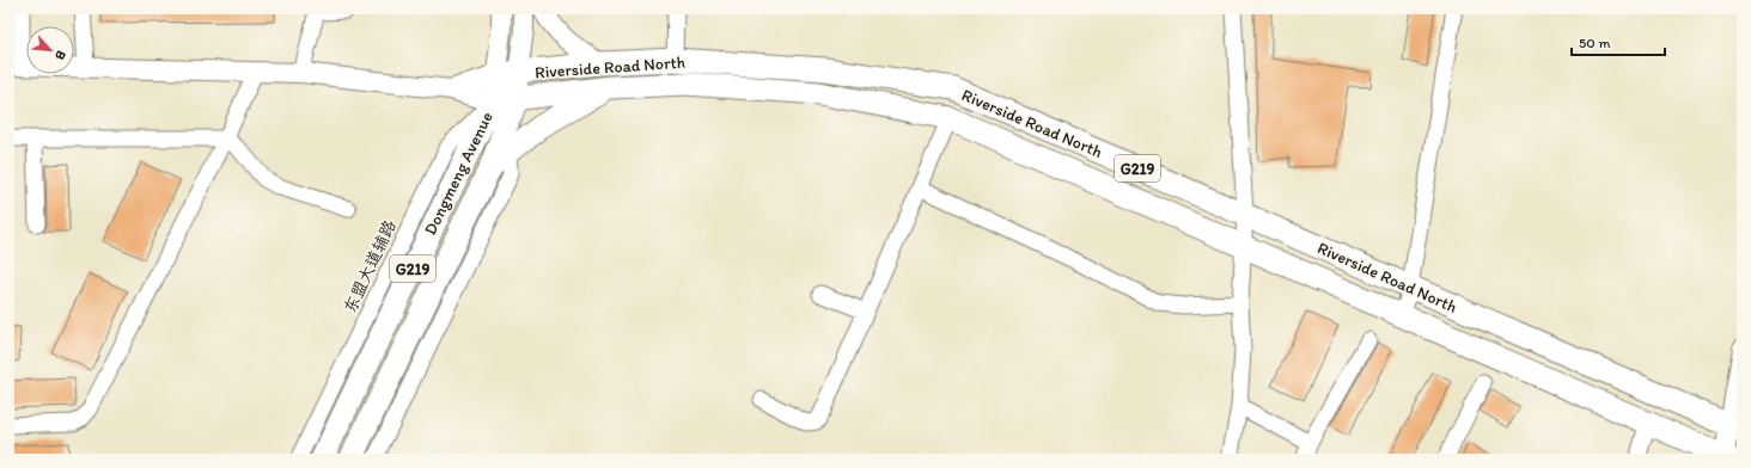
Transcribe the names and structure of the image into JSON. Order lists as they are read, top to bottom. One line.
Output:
{"streets":{"highway":["Riverside Road North","G219","Dongmeng Avenue"],"street":["东盟大道辅路"]},"crossings":[["Riverside Road North","Dongmeng Avenue"],["Riverside Road North","东盟大道辅路"],["Dongmeng Avenue","东盟大道辅路"]],"scale_bar":"50 m","north":"bottom right"}
